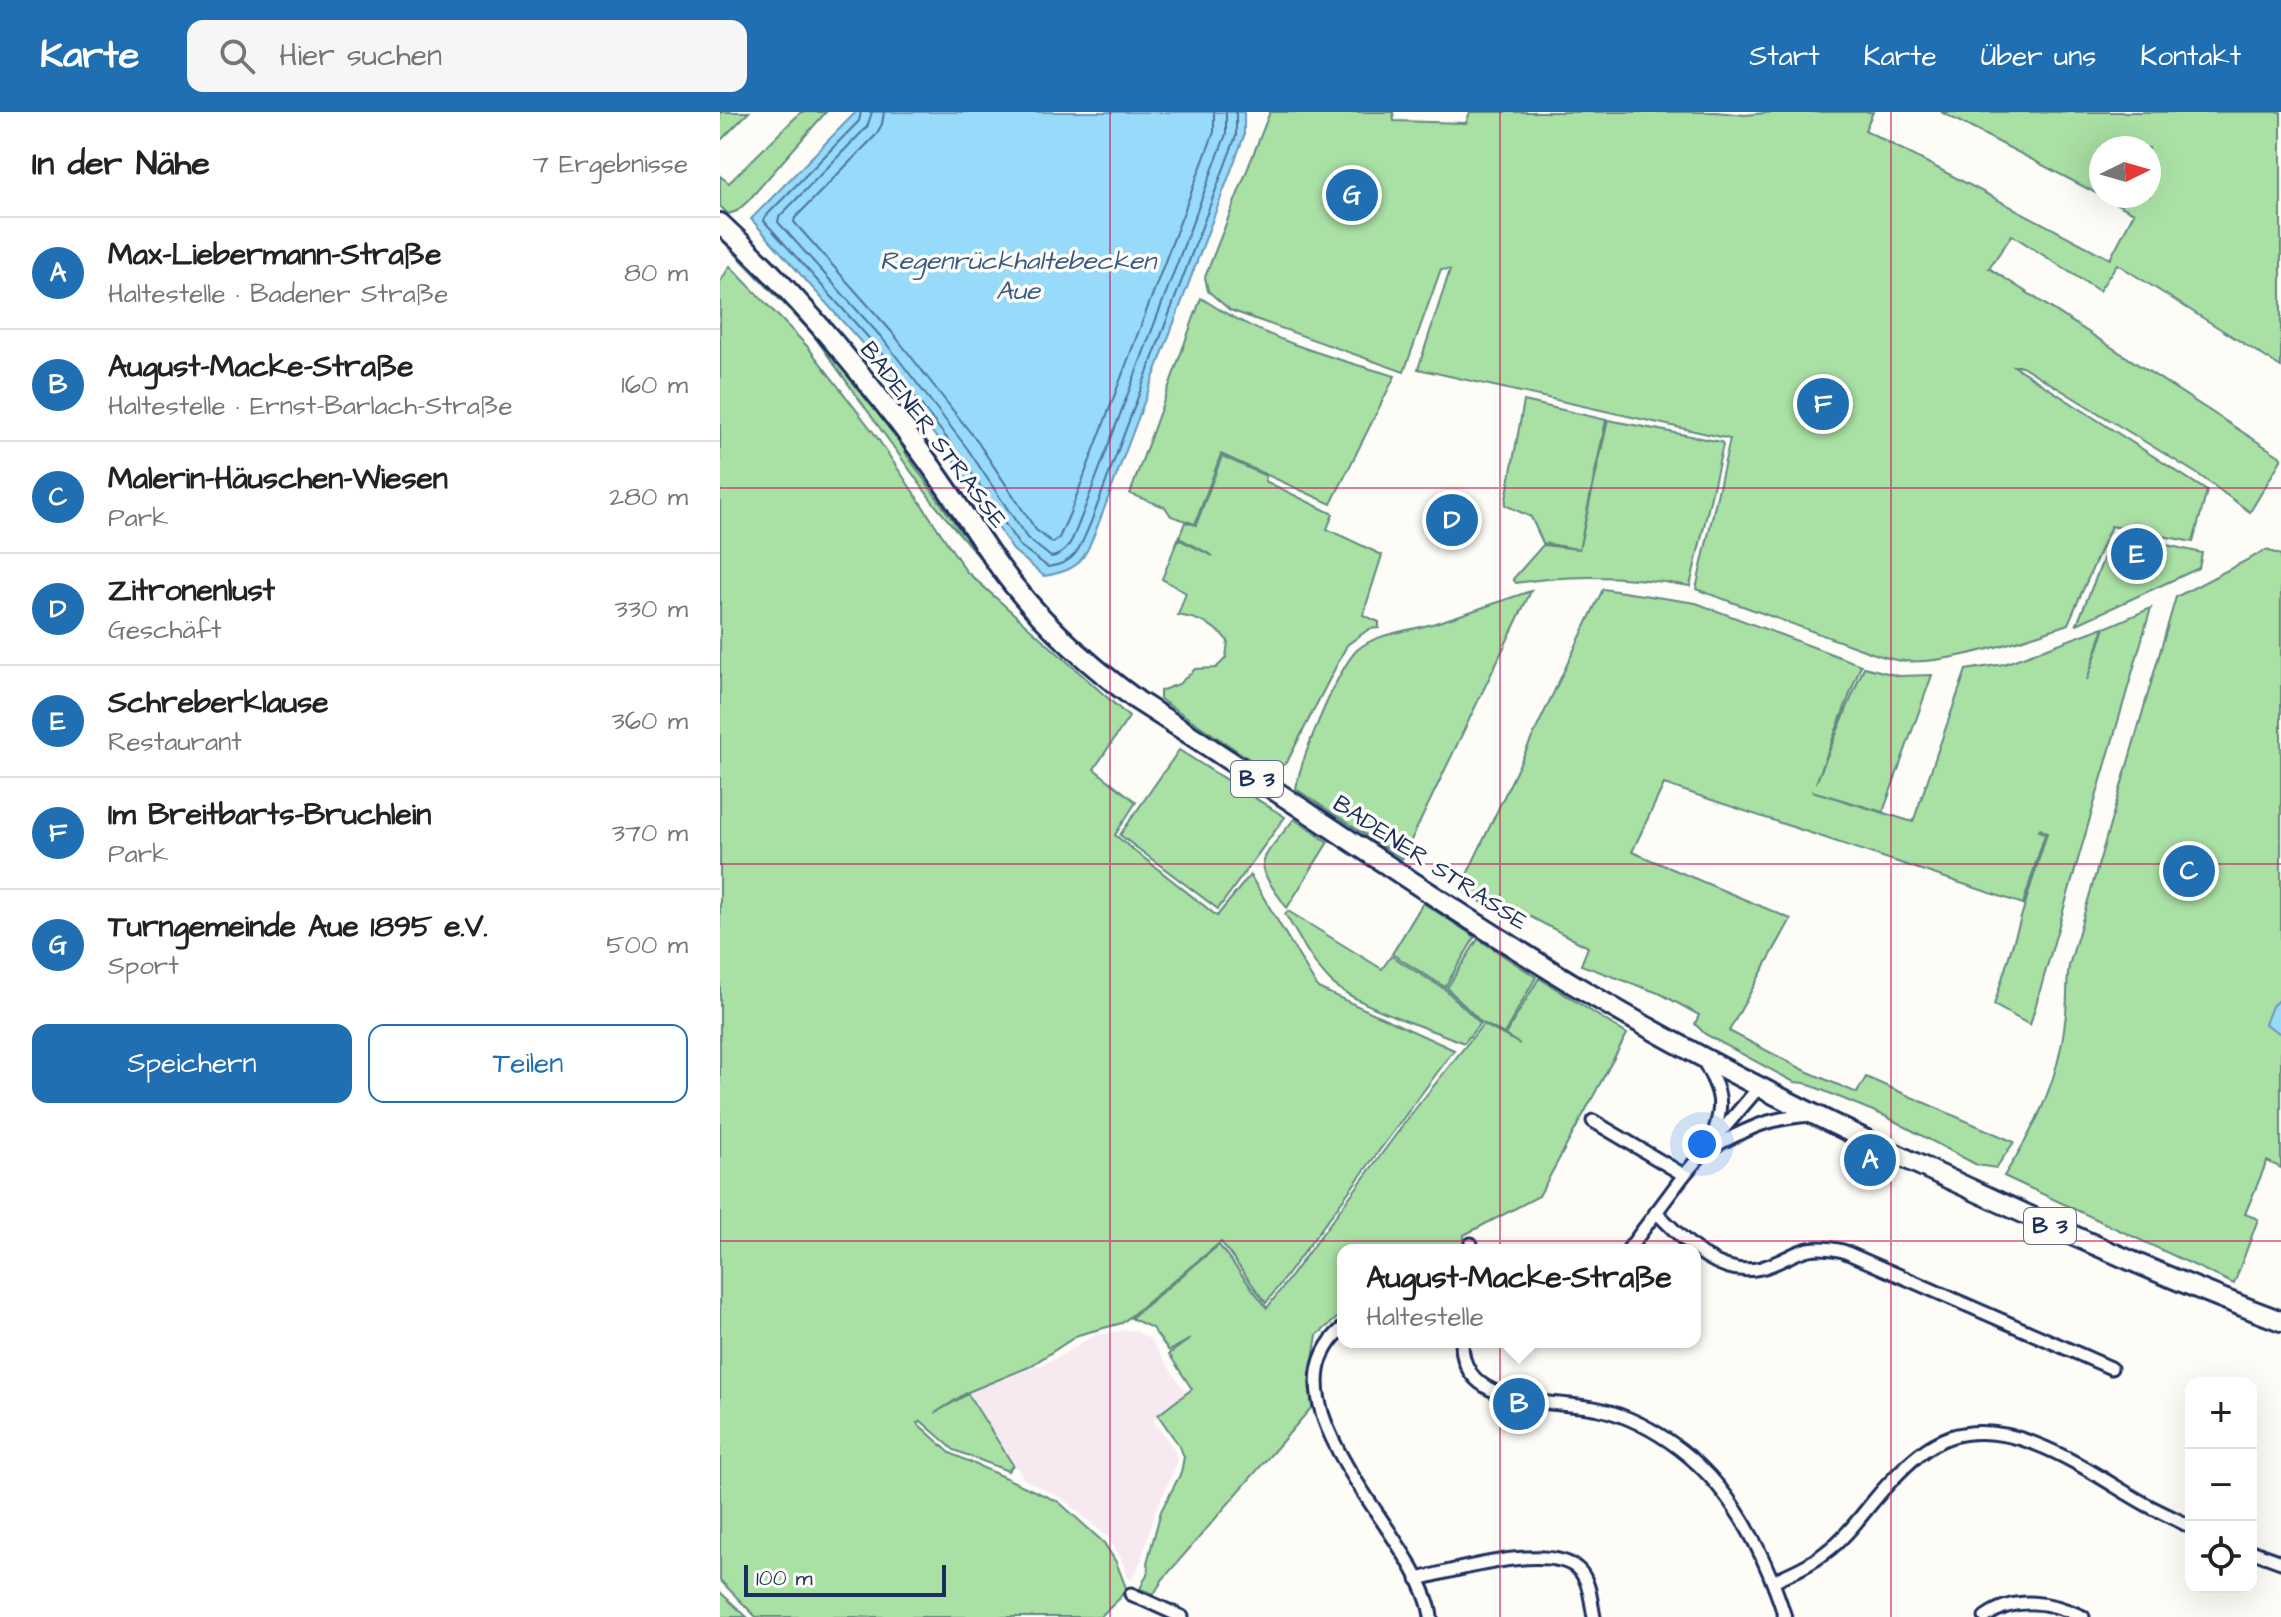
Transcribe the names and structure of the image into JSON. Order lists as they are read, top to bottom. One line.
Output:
{"streets":{"main road":["BADENER STRASSE","B 3"]},"water":["Regenrückhaltebecken Aue"],"scale_bar":"100 m","north":"right","page":{"header":"Karte","search":"Hier suchen","nav":["Start","Karte","Über uns","Kontakt"],"heading":["In der Nähe","7 Ergebnisse"],"pins":["G","F","D","E","C","A","B"],"list":[{"mark":"A","name":"Max-Liebermann-Straße","note":"Haltestelle · Badener Straße","value":"80 m"},{"mark":"B","name":"August-Macke-Straße","note":"Haltestelle · Ernst-Barlach-Straße","value":"160 m"},{"mark":"C","name":"Malerin-Häuschen-Wiesen","note":"Park","value":"280 m"},{"mark":"D","name":"Zitronenlust","note":"Geschäft","value":"330 m"},{"mark":"E","name":"Schreberklause","note":"Restaurant","value":"360 m"},{"mark":"F","name":"Im Breitbarts-Bruchlein","note":"Park","value":"370 m"},{"mark":"G","name":"Turngemeinde Aue 1895 e.V.","note":"Sport","value":"500 m"}],"buttons":["Speichern","Teilen"],"popup":["August-Macke-Straße","Haltestelle"],"map_buttons":["+","−"],"scale":"100 m"}}
